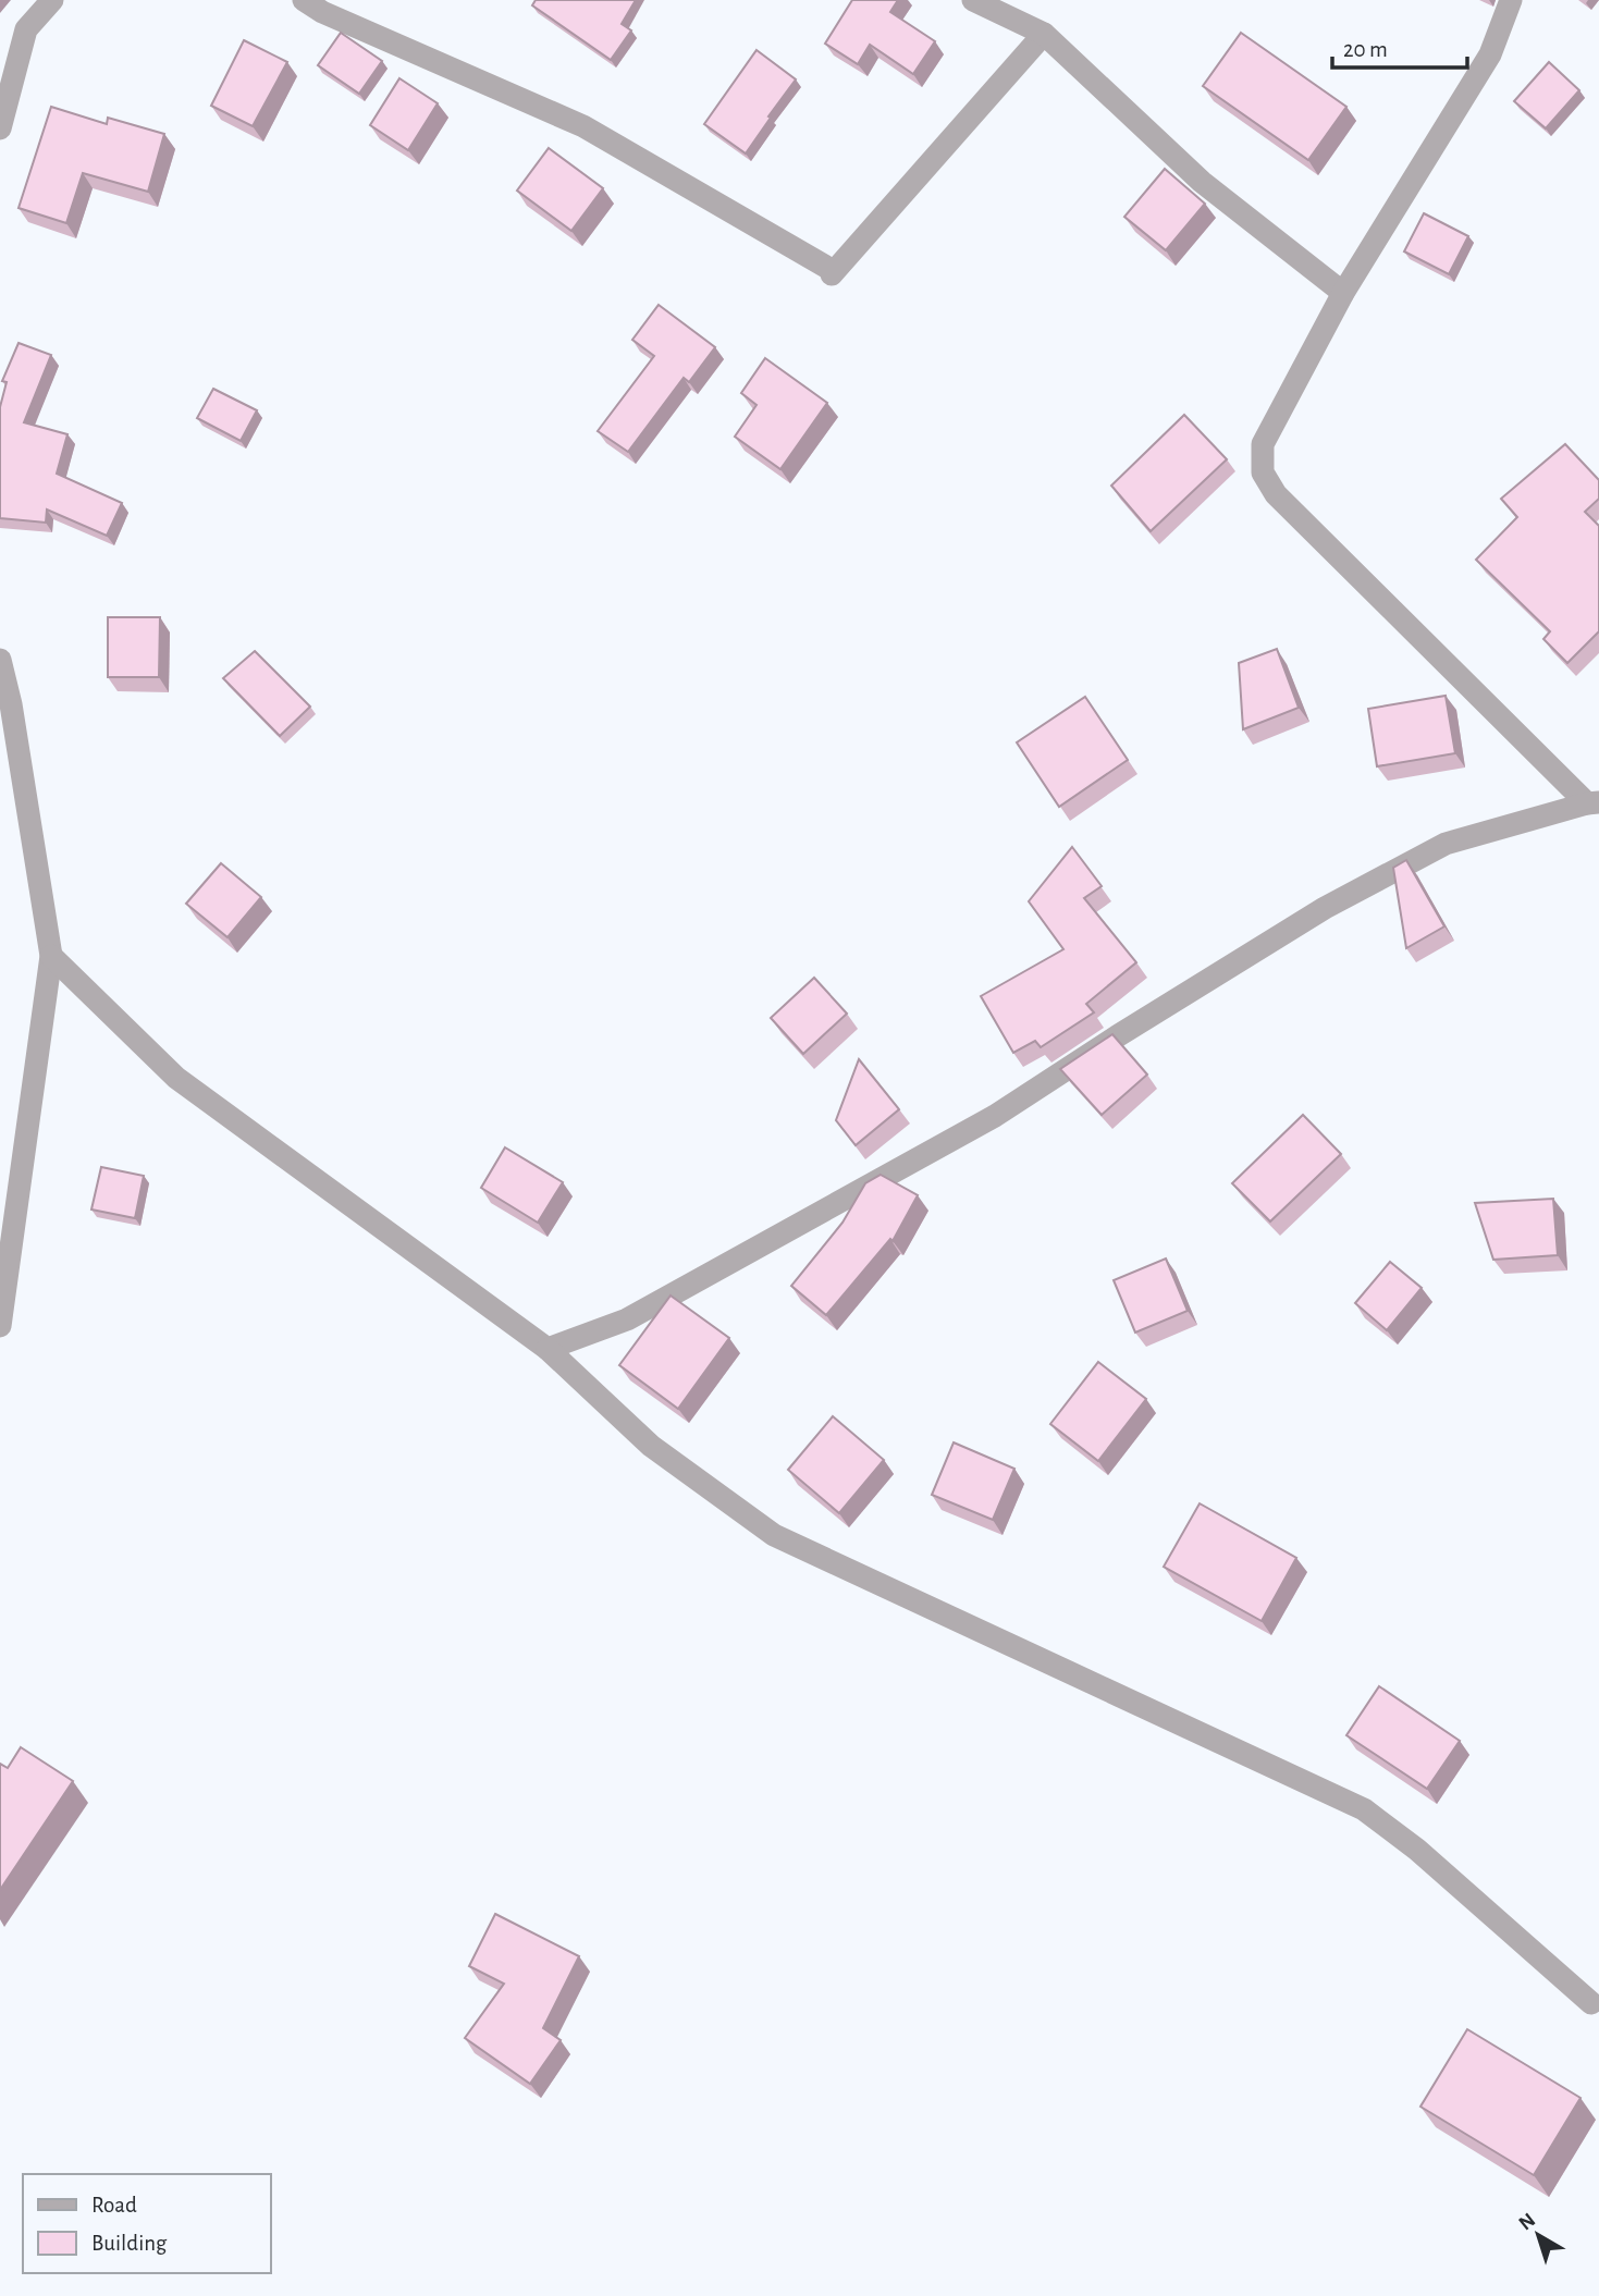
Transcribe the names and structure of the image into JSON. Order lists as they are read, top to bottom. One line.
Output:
{"legend":["Road","Building"],"scale_bar":"20 m","north":"top left"}
